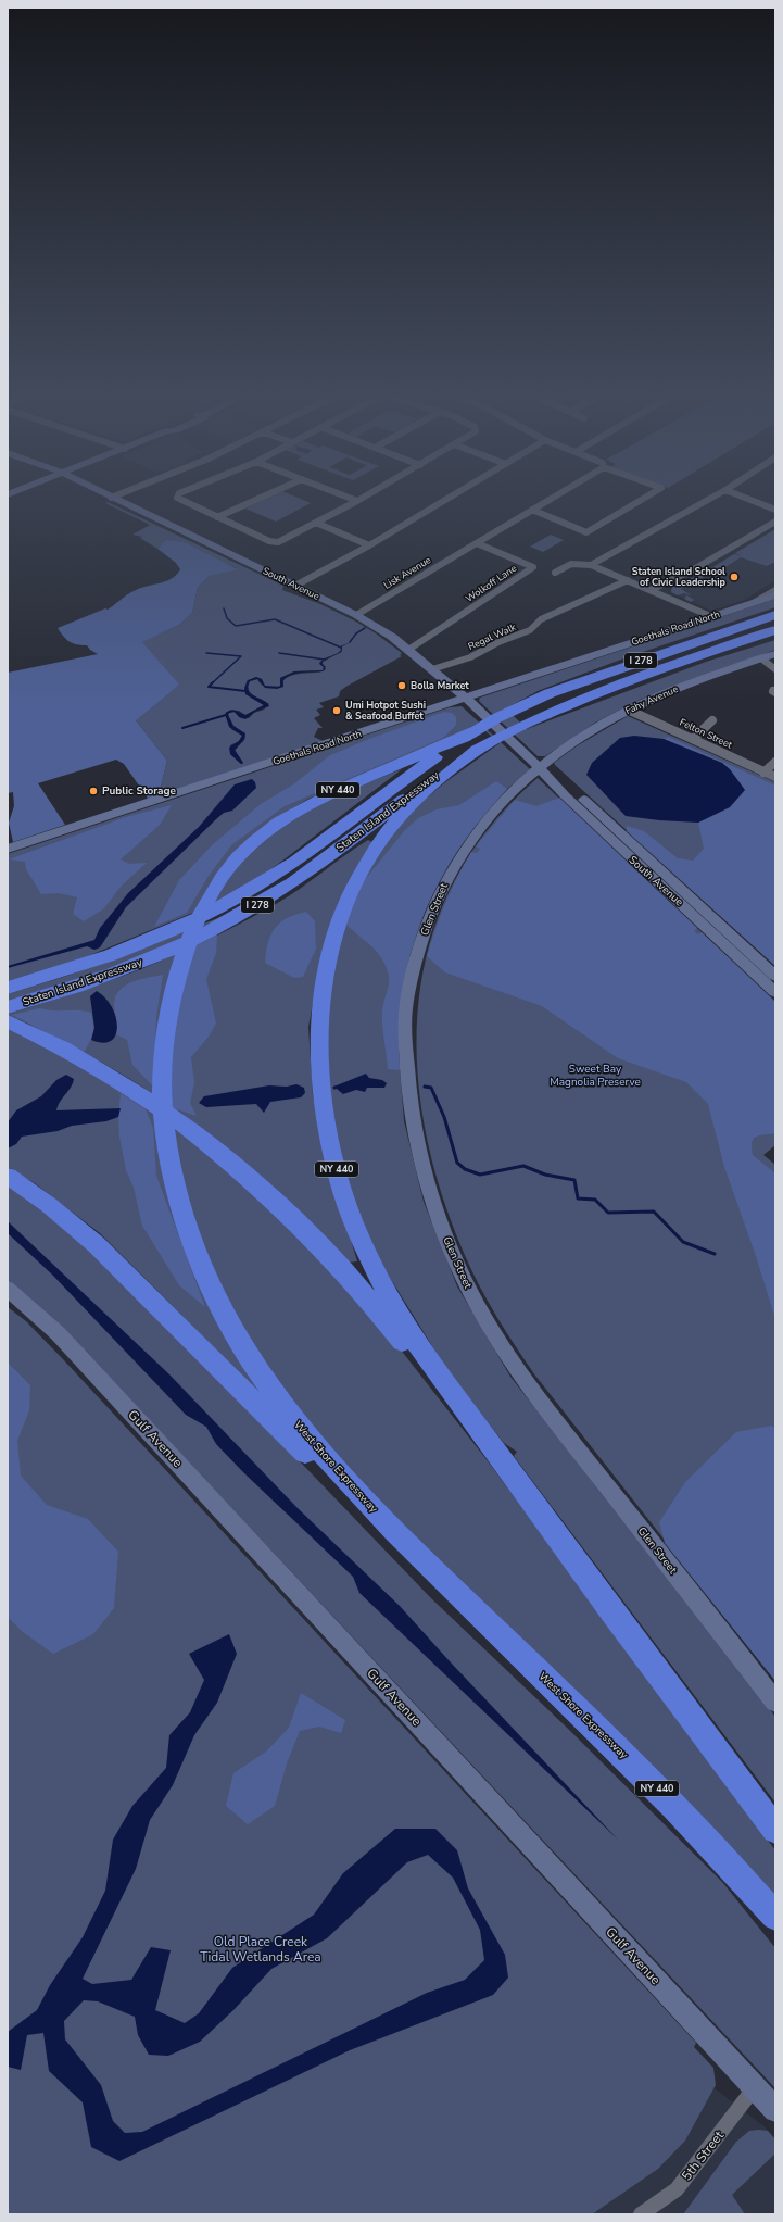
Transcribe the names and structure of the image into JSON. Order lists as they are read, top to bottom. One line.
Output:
{"streets":{"highway":["I 278","NY 440","Staten Island Expressway","West Shore Expressway"],"street":["Lisk Avenue","South Avenue","Wolkoff Lane","Goethals Road North","Regal Walk","Fahy Avenue","Felton Street","Glen Street","Gulf Avenue","5th Street"]},"crossings":[["Lisk Avenue","South Avenue"],["Lisk Avenue","Wolkoff Lane"],["South Avenue","Wolkoff Lane"],["South Avenue","Goethals Road North"],["South Avenue","Regal Walk"],["South Avenue","Fahy Avenue"],["South Avenue","Glen Street"],["Fahy Avenue","Felton Street"],["Fahy Avenue","Glen Street"],["NY 440","Staten Island Expressway"],["Staten Island Expressway","West Shore Expressway"],["Gulf Avenue","5th Street"]],"parks":["Sweet Bay Magnolia Preserve","Old Place Creek Tidal Wetlands Area"],"places":["Staten Island School of Civic Leadership","Bolla Market","Umi Hotpot Sushi & Seafood Buffet","Public Storage"]}
